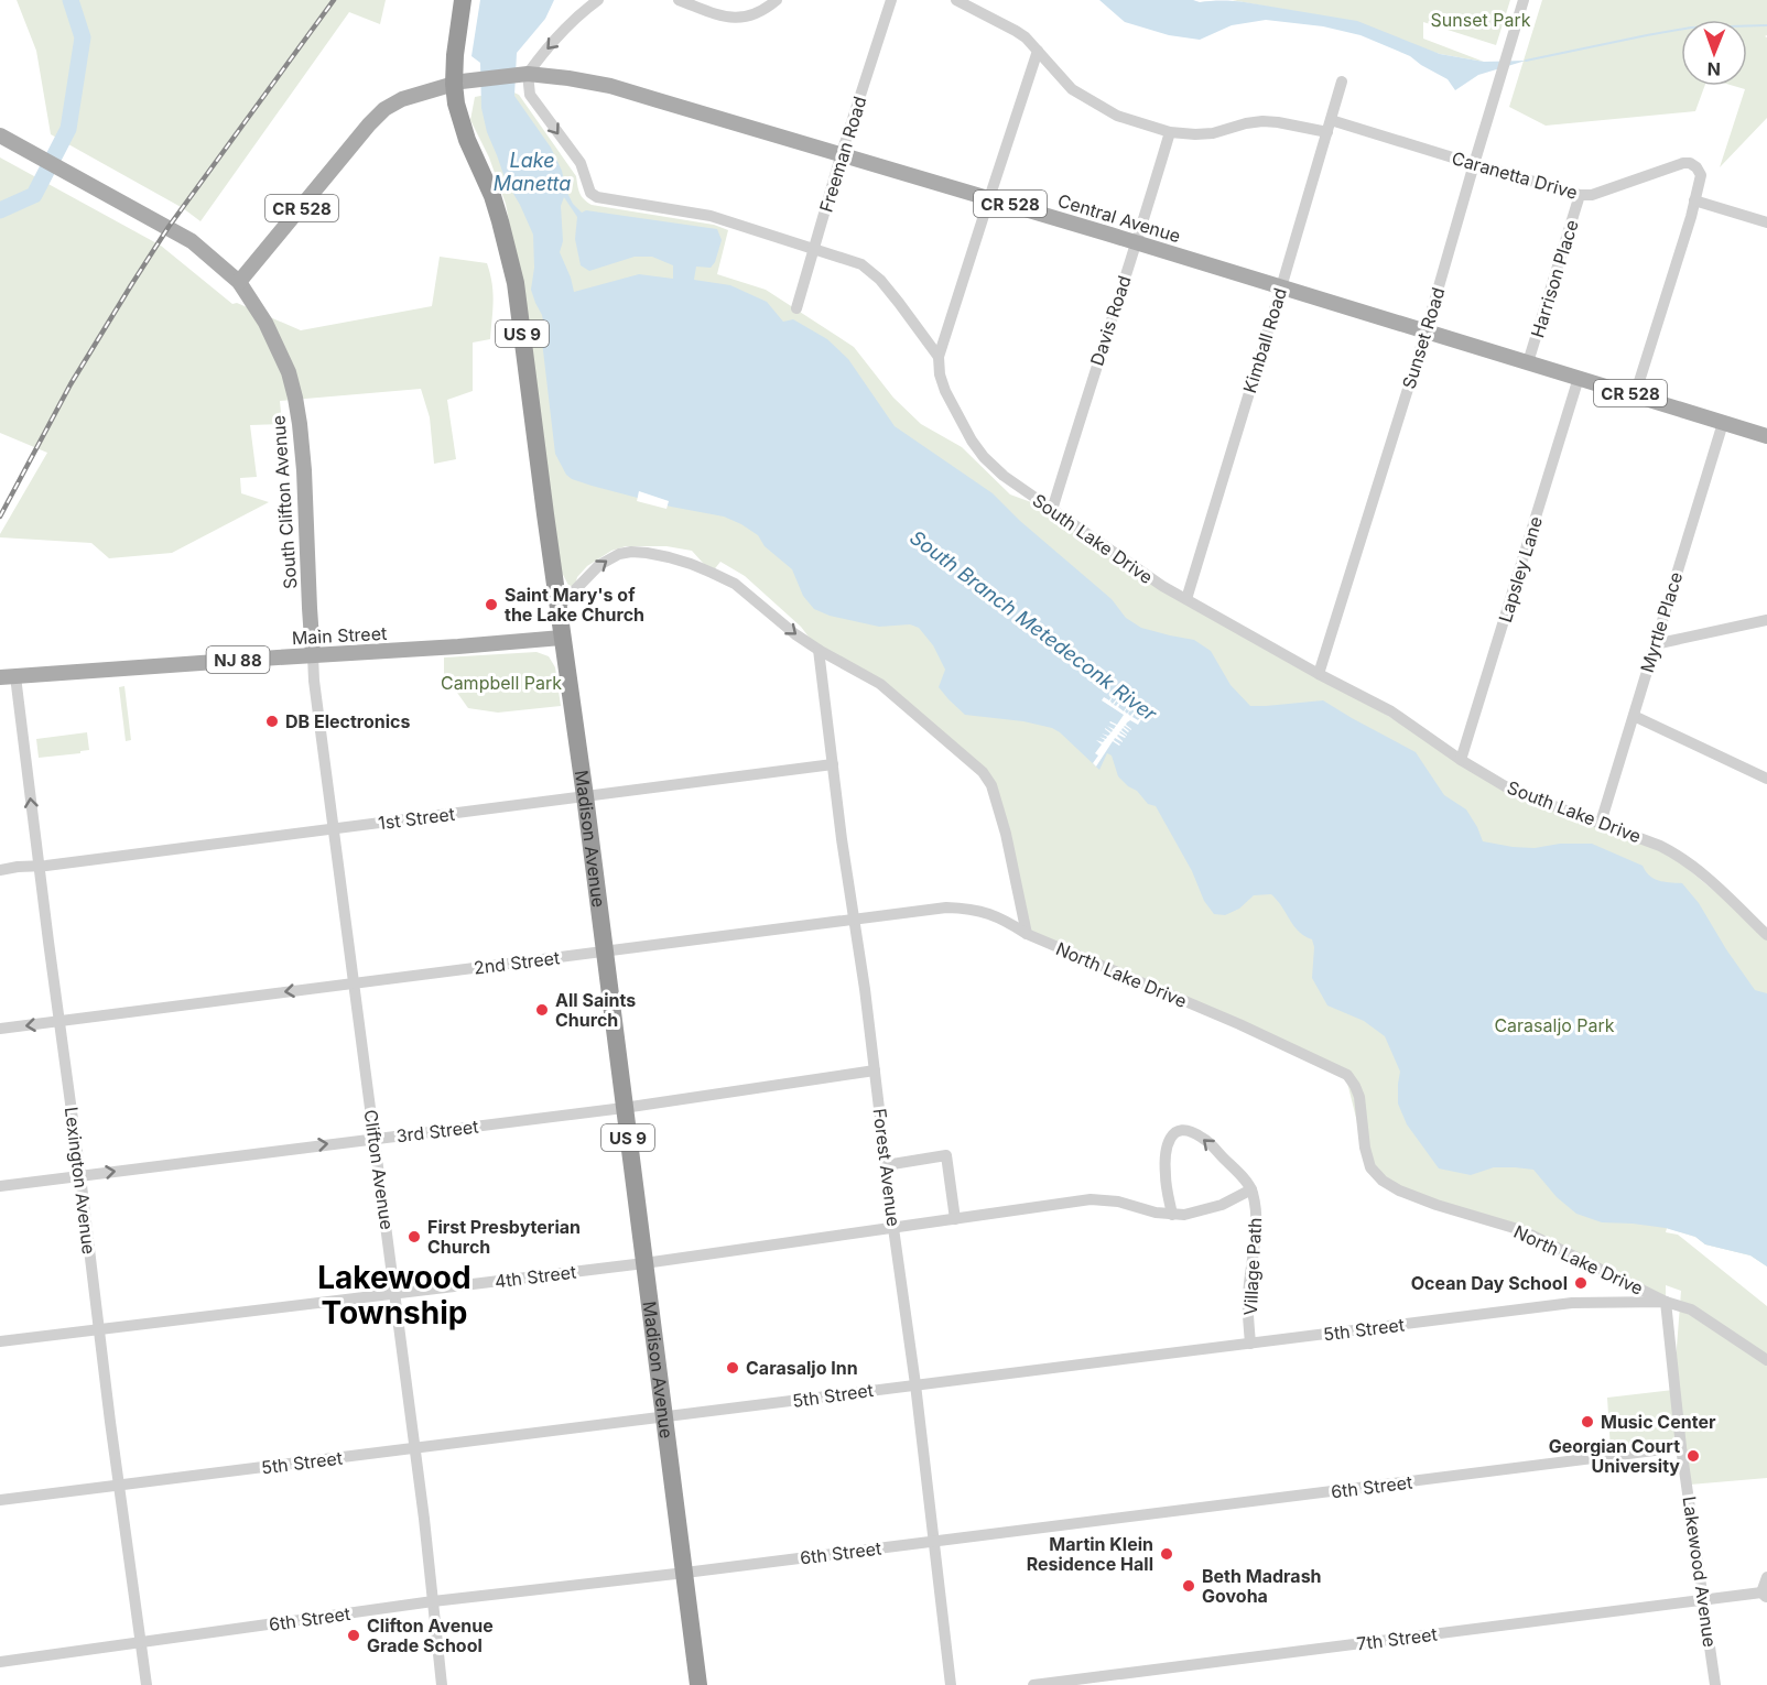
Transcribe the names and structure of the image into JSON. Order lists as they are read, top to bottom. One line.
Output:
{"streets":{"highway":["US 9","Madison Avenue"],"main road":["CR 528","Central Avenue","South Clifton Avenue","Main Street","NJ 88"],"street":["Freeman Road","Caranetta Drive","Harrison Place","Davis Road","Sunset Road","Kimball Road","South Lake Drive","Lapsley Lane","Myrtle Place","1st Street","2nd Street","North Lake Drive","3rd Street","Forest Avenue","Clifton Avenue","Lexington Avenue","Village Path","4th Street","5th Street","6th Street","Lakewood Avenue","7th Street"]},"crossings":[["Freeman Road","Central Avenue"],["Freeman Road","South Lake Drive"],["Caranetta Drive","Central Avenue"],["Caranetta Drive","Harrison Place"],["Caranetta Drive","Davis Road"],["Caranetta Drive","Sunset Road"],["Caranetta Drive","Kimball Road"],["CR 528","Central Avenue"],["CR 528","South Clifton Avenue"],["CR 528","Madison Avenue"],["Central Avenue","Harrison Place"],["Central Avenue","Davis Road"],["Central Avenue","Sunset Road"],["Central Avenue","Kimball Road"],["Central Avenue","South Lake Drive"],["Central Avenue","Lapsley Lane"],["Central Avenue","Myrtle Place"],["Central Avenue","Madison Avenue"],["Davis Road","South Lake Drive"],["Sunset Road","South Lake Drive"],["Kimball Road","South Lake Drive"],["South Clifton Avenue","Main Street"],["South Clifton Avenue","Clifton Avenue"],["South Lake Drive","Lapsley Lane"],["South Lake Drive","Myrtle Place"],["Main Street","Madison Avenue"],["Main Street","Clifton Avenue"],["Main Street","Lexington Avenue"],["1st Street","Madison Avenue"],["1st Street","Forest Avenue"],["1st Street","Clifton Avenue"],["1st Street","Lexington Avenue"],["Madison Avenue","2nd Street"],["Madison Avenue","3rd Street"],["Madison Avenue","4th Street"],["Madison Avenue","5th Street"],["Madison Avenue","6th Street"],["2nd Street","North Lake Drive"],["2nd Street","Forest Avenue"],["2nd Street","Clifton Avenue"],["2nd Street","Lexington Avenue"],["North Lake Drive","5th Street"],["North Lake Drive","Lakewood Avenue"],["3rd Street","Forest Avenue"],["3rd Street","Clifton Avenue"],["3rd Street","Lexington Avenue"],["Forest Avenue","4th Street"],["Forest Avenue","5th Street"],["Forest Avenue","6th Street"],["Clifton Avenue","4th Street"],["Clifton Avenue","5th Street"],["Clifton Avenue","6th Street"],["Lexington Avenue","4th Street"],["Lexington Avenue","5th Street"],["Lexington Avenue","6th Street"],["Village Path","4th Street"],["Village Path","5th Street"],["5th Street","Lakewood Avenue"],["6th Street","Lakewood Avenue"],["Lakewood Avenue","7th Street"]],"districts":["Lakewood Township"],"water":["Lake Manetta","South Branch Metedeconk River"],"parks":["Sunset Park","Campbell Park","Carasaljo Park"],"places":["Saint Mary's of the Lake Church","DB Electronics","All Saints Church","First Presbyterian Church","Ocean Day School","Carasaljo Inn","Music Center","Georgian Court University","Martin Klein Residence Hall","Beth Madrash Govoha","Clifton Avenue Grade School"],"north":"bottom"}
